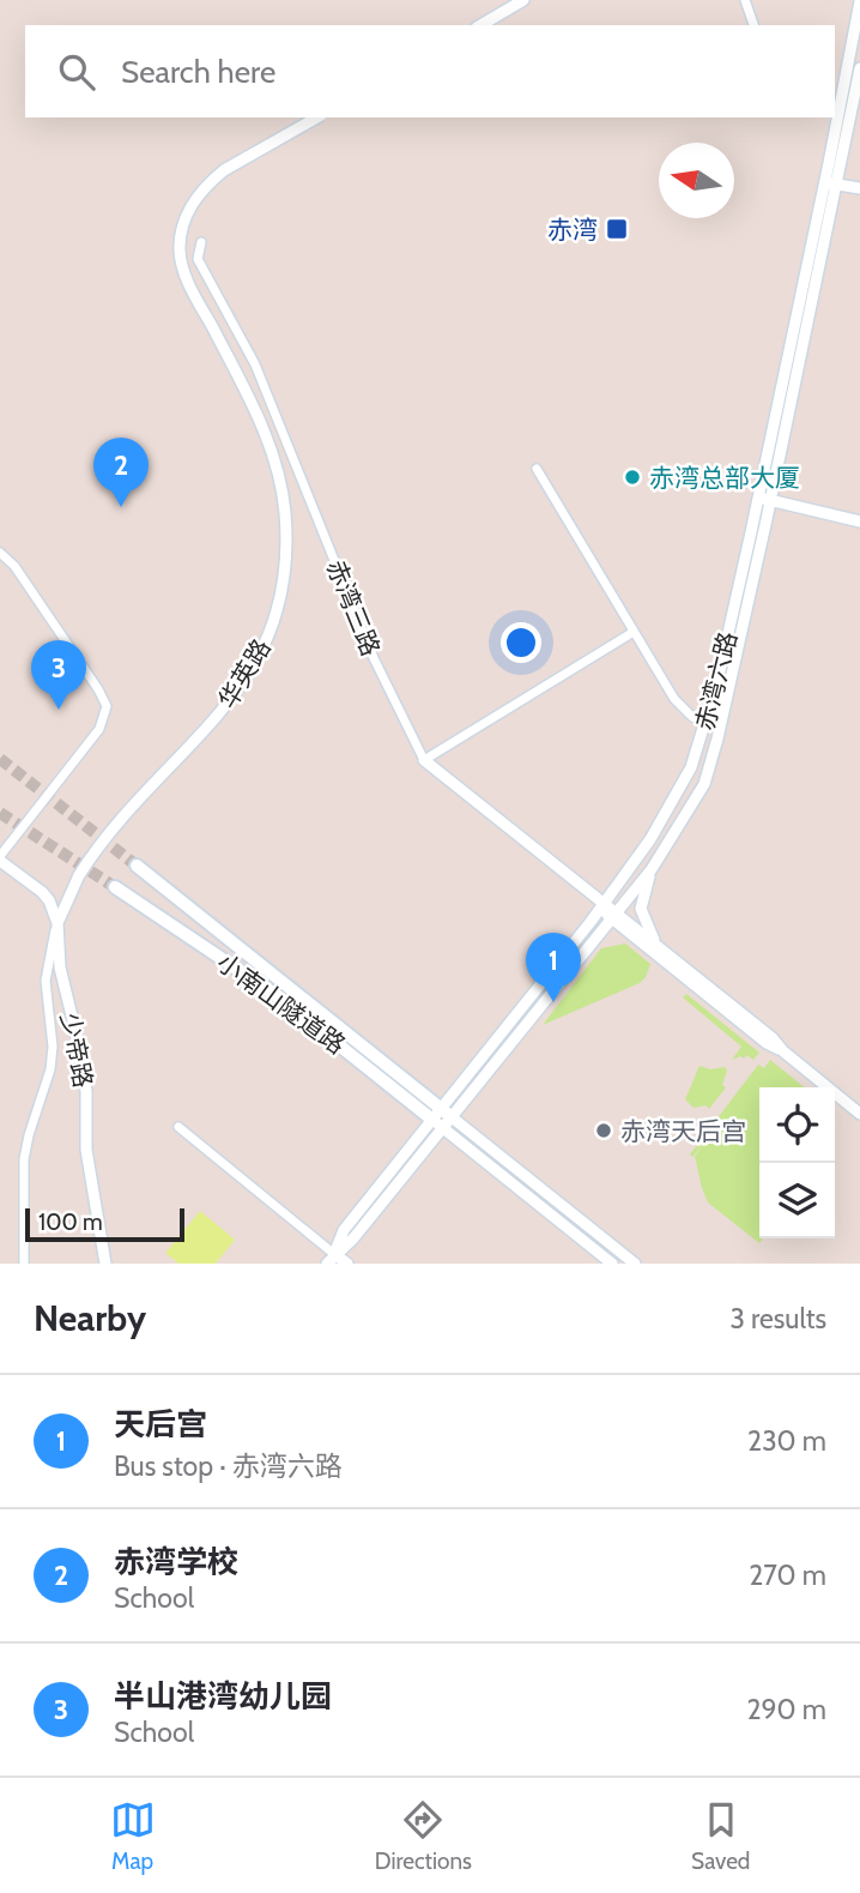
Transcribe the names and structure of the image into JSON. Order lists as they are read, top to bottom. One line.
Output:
{"streets":{"main road":["小南山隧道路"],"street":["赤湾三路","华英路","赤湾六路","少帝路"]},"crossings":[["赤湾三路","赤湾六路"],["华英路","少帝路"],["赤湾六路","小南山隧道路"]],"places":{"transit":["赤湾"],"other":["赤湾总部大厦","赤湾天后宫"]},"scale_bar":"100 m","north":"left","page":{"search":"Search here","pins":["2","3","1"],"scale":"100 m","heading":["Nearby","3 results"],"list":[{"mark":"1","name":"天后宫","note":"Bus stop · 赤湾六路","value":"230 m"},{"mark":"2","name":"赤湾学校","note":"School","value":"270 m"},{"mark":"3","name":"半山港湾幼儿园","note":"School","value":"290 m"}],"nav":["Map","Directions","Saved"]}}
